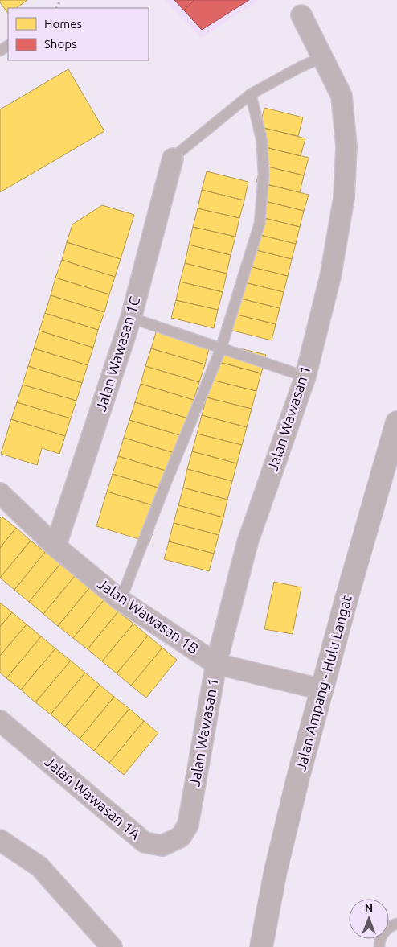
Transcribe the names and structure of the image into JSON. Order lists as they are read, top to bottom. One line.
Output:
{"streets":{"street":["Jalan Wawasan 1C","Jalan Wawasan 1","Jalan Wawasan 1B","Jalan Ampang - Hulu Langat","Jalan Wawasan 1A"]},"crossings":[["Jalan Wawasan 1C","Jalan Wawasan 1B"],["Jalan Wawasan 1","Jalan Wawasan 1B"],["Jalan Wawasan 1","Jalan Wawasan 1A"],["Jalan Wawasan 1B","Jalan Ampang - Hulu Langat"]],"legend":["Homes","Shops"],"north":"top"}
